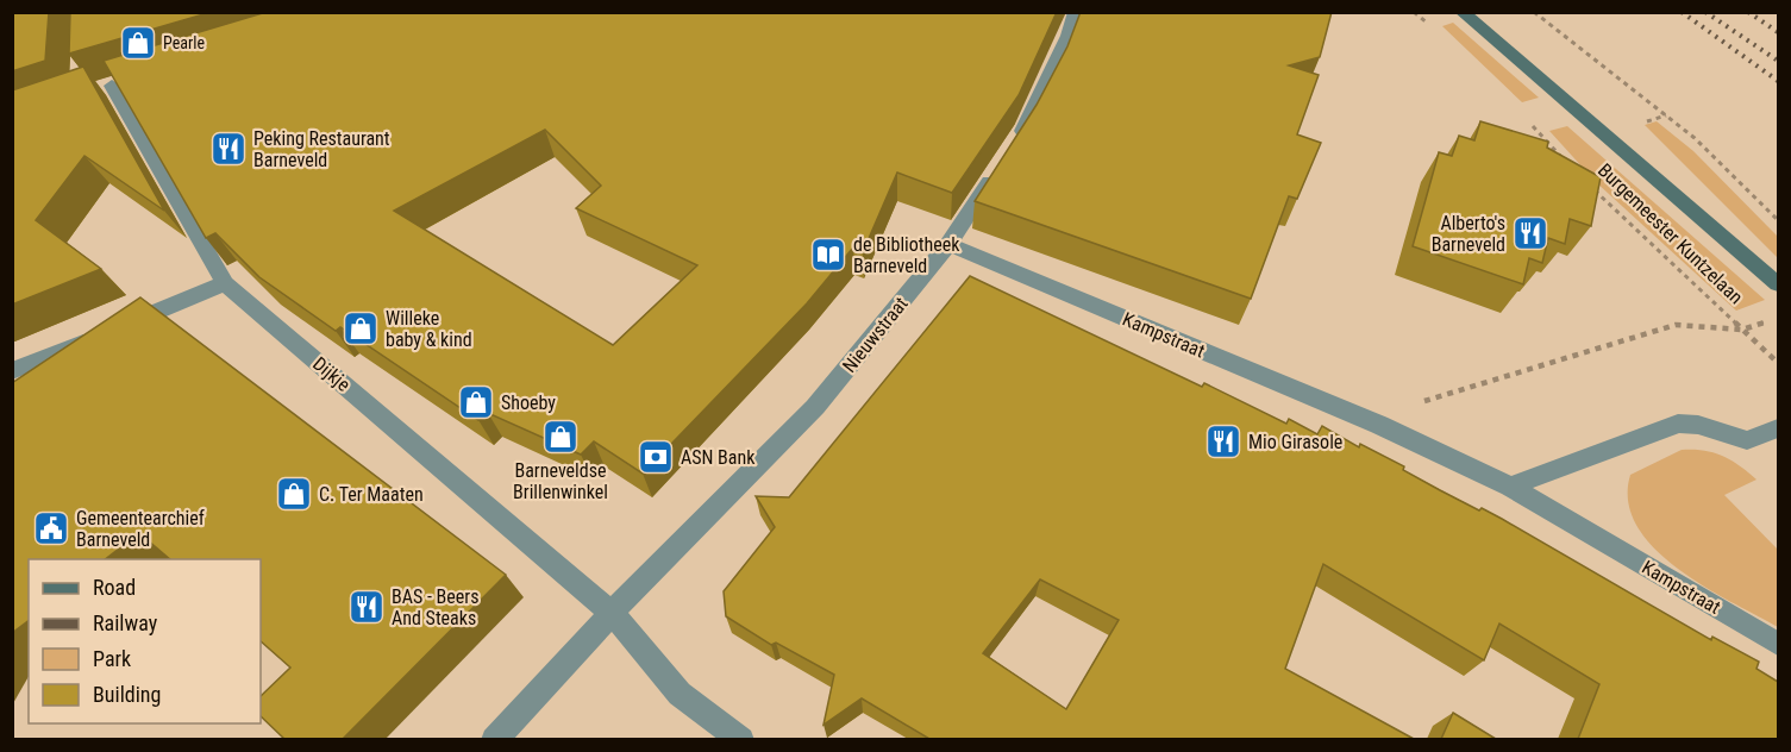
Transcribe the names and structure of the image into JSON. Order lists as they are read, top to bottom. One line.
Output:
{"streets":{"main road":["Burgemeester Kuntzelaan"],"street":["Nieuwstraat","Kampstraat","Dijkje"]},"crossings":[["Nieuwstraat","Kampstraat"],["Nieuwstraat","Dijkje"]],"places":{"shop":["Pearle","Willeke baby & kind","Shoeby","Barneveldse Brillenwinkel","C. Ter Maaten"],"restaurant":["Peking Restaurant Barneveld","Alberto's Barneveld","Mio Girasole","BAS - Beers And Steaks"],"library":["de Bibliotheek Barneveld"],"bank":["ASN Bank"],"public building":["Gemeentearchief Barneveld"]},"legend":["Road","Railway","Park","Building"]}
